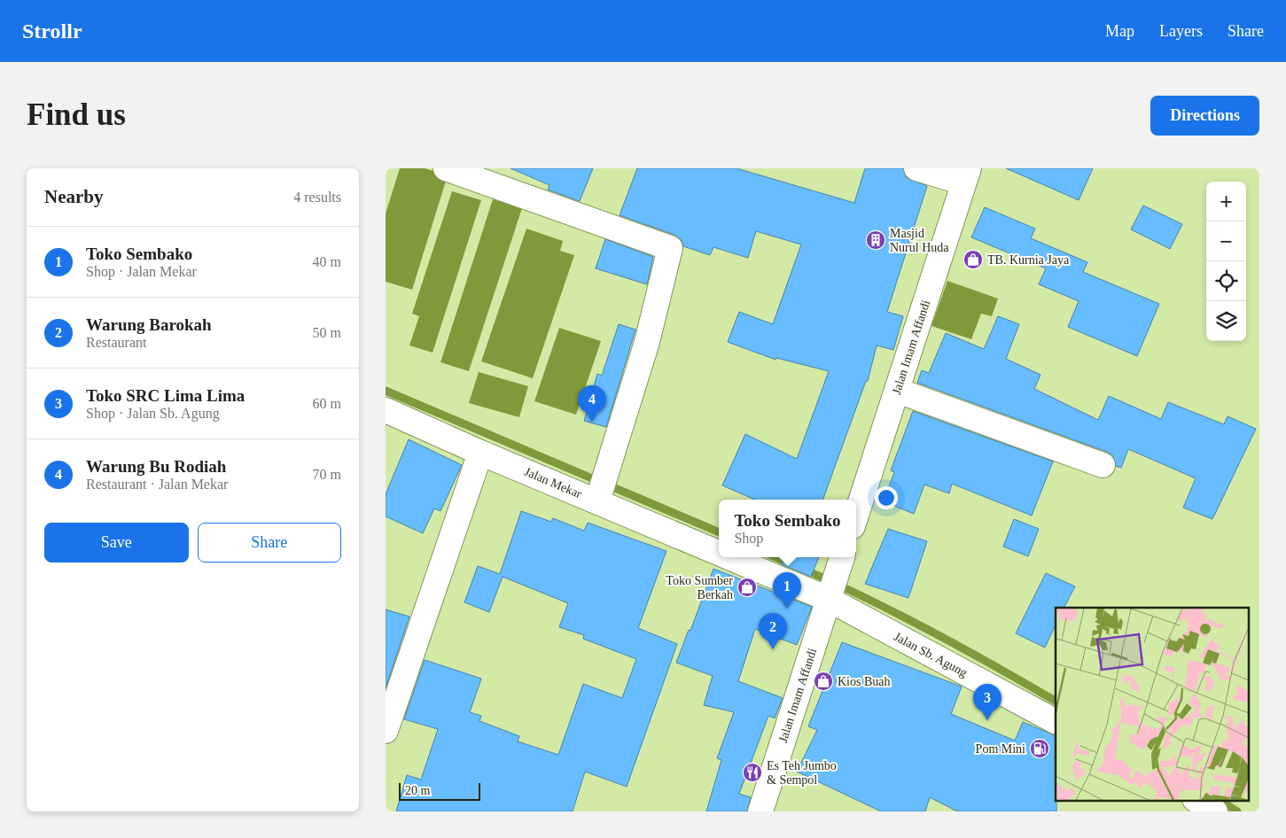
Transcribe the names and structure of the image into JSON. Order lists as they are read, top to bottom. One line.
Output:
{"streets":{"street":["Jalan Imam Affandi","Jalan Mekar","Jalan Sb. Agung"]},"crossings":[["Jalan Imam Affandi","Jalan Mekar"],["Jalan Imam Affandi","Jalan Sb. Agung"],["Jalan Mekar","Jalan Sb. Agung"]],"places":{"building":["Masjid Nurul Huda"],"shop":["TB. Kurnia Jaya","Toko Sumber Berkah","Kios Buah"],"fuel station":["Pom Mini"],"restaurant":["Es Teh Jumbo & Sempol"]},"scale_bar":"20 m","page":{"header":"Strollr","nav":["Map","Layers","Share"],"buttons":["Directions",["Save","Share"]],"title":"Find us","heading":["Nearby","4 results"],"map_buttons":["+","−"],"list":[{"mark":"1","name":"Toko Sembako","note":"Shop · Jalan Mekar","value":"40 m"},{"mark":"2","name":"Warung Barokah","note":"Restaurant","value":"50 m"},{"mark":"3","name":"Toko SRC Lima Lima","note":"Shop · Jalan Sb. Agung","value":"60 m"},{"mark":"4","name":"Warung Bu Rodiah","note":"Restaurant · Jalan Mekar","value":"70 m"}],"pins":["4","1","2","3"],"popup":["Toko Sembako","Shop"],"scale":"20 m"}}
